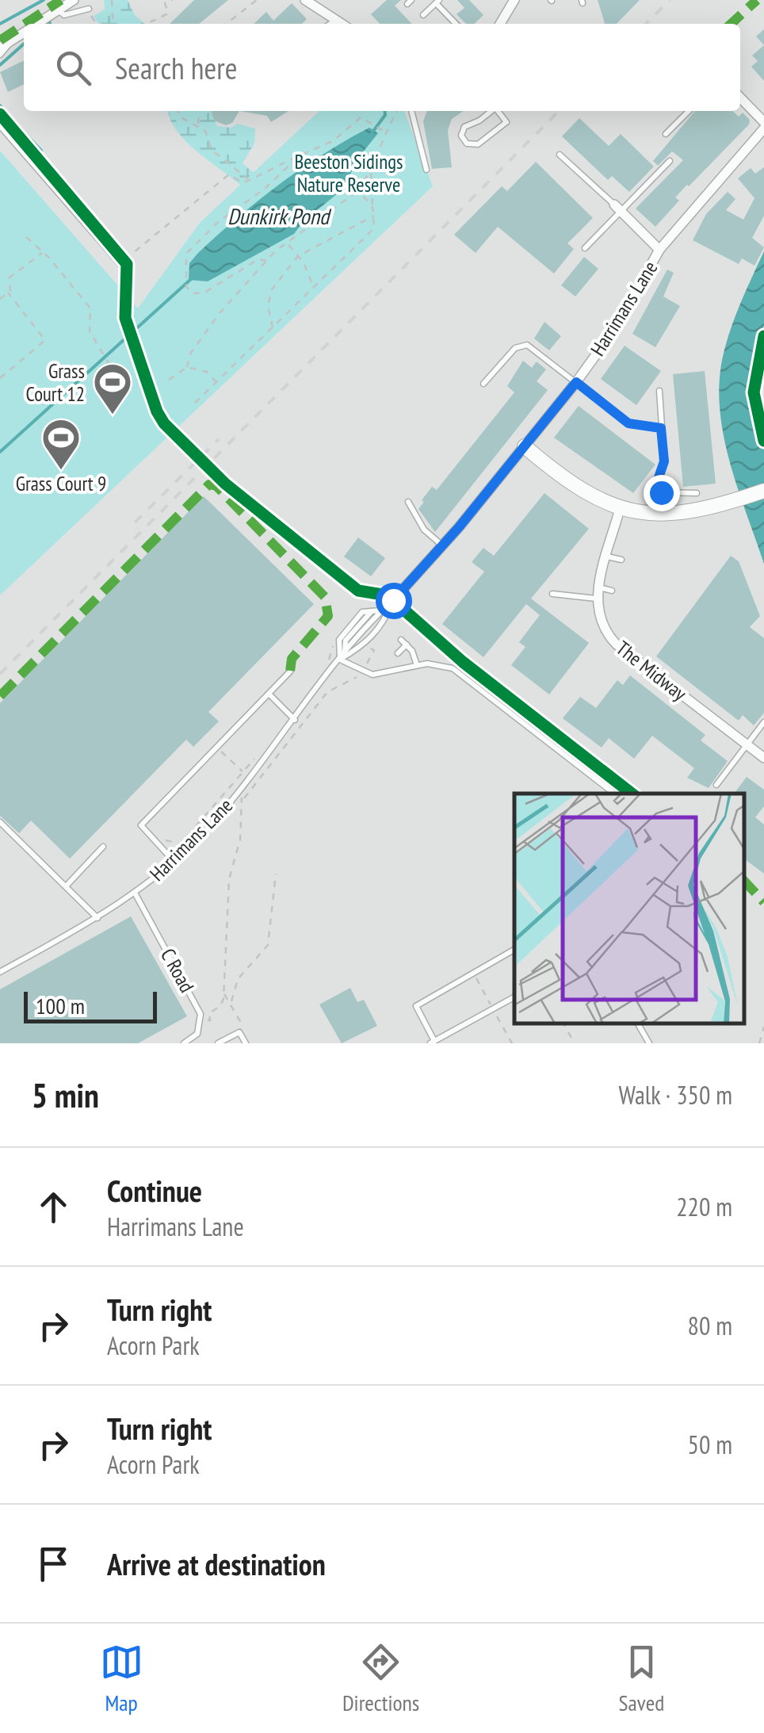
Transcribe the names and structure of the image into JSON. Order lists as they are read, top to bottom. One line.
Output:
{"streets":{"street":["Harrimans Lane","The Midway"],"lane":["C Road"]},"crossings":[["Harrimans Lane","C Road"]],"water":["Dunkirk Pond"],"parks":["Beeston Sidings Nature Reserve"],"places":{"sports":["Grass Court 12","Grass Court 9"]},"scale_bar":"100 m","page":{"search":"Search here","scale":"100 m","heading":["5 min","Walk · 350 m"],"list":[["Continue","Harrimans Lane","220 m"],["Turn right","Acorn Park","80 m"],["Turn right","Acorn Park","50 m"],"Arrive at destination"],"nav":["Map","Directions","Saved"]}}
